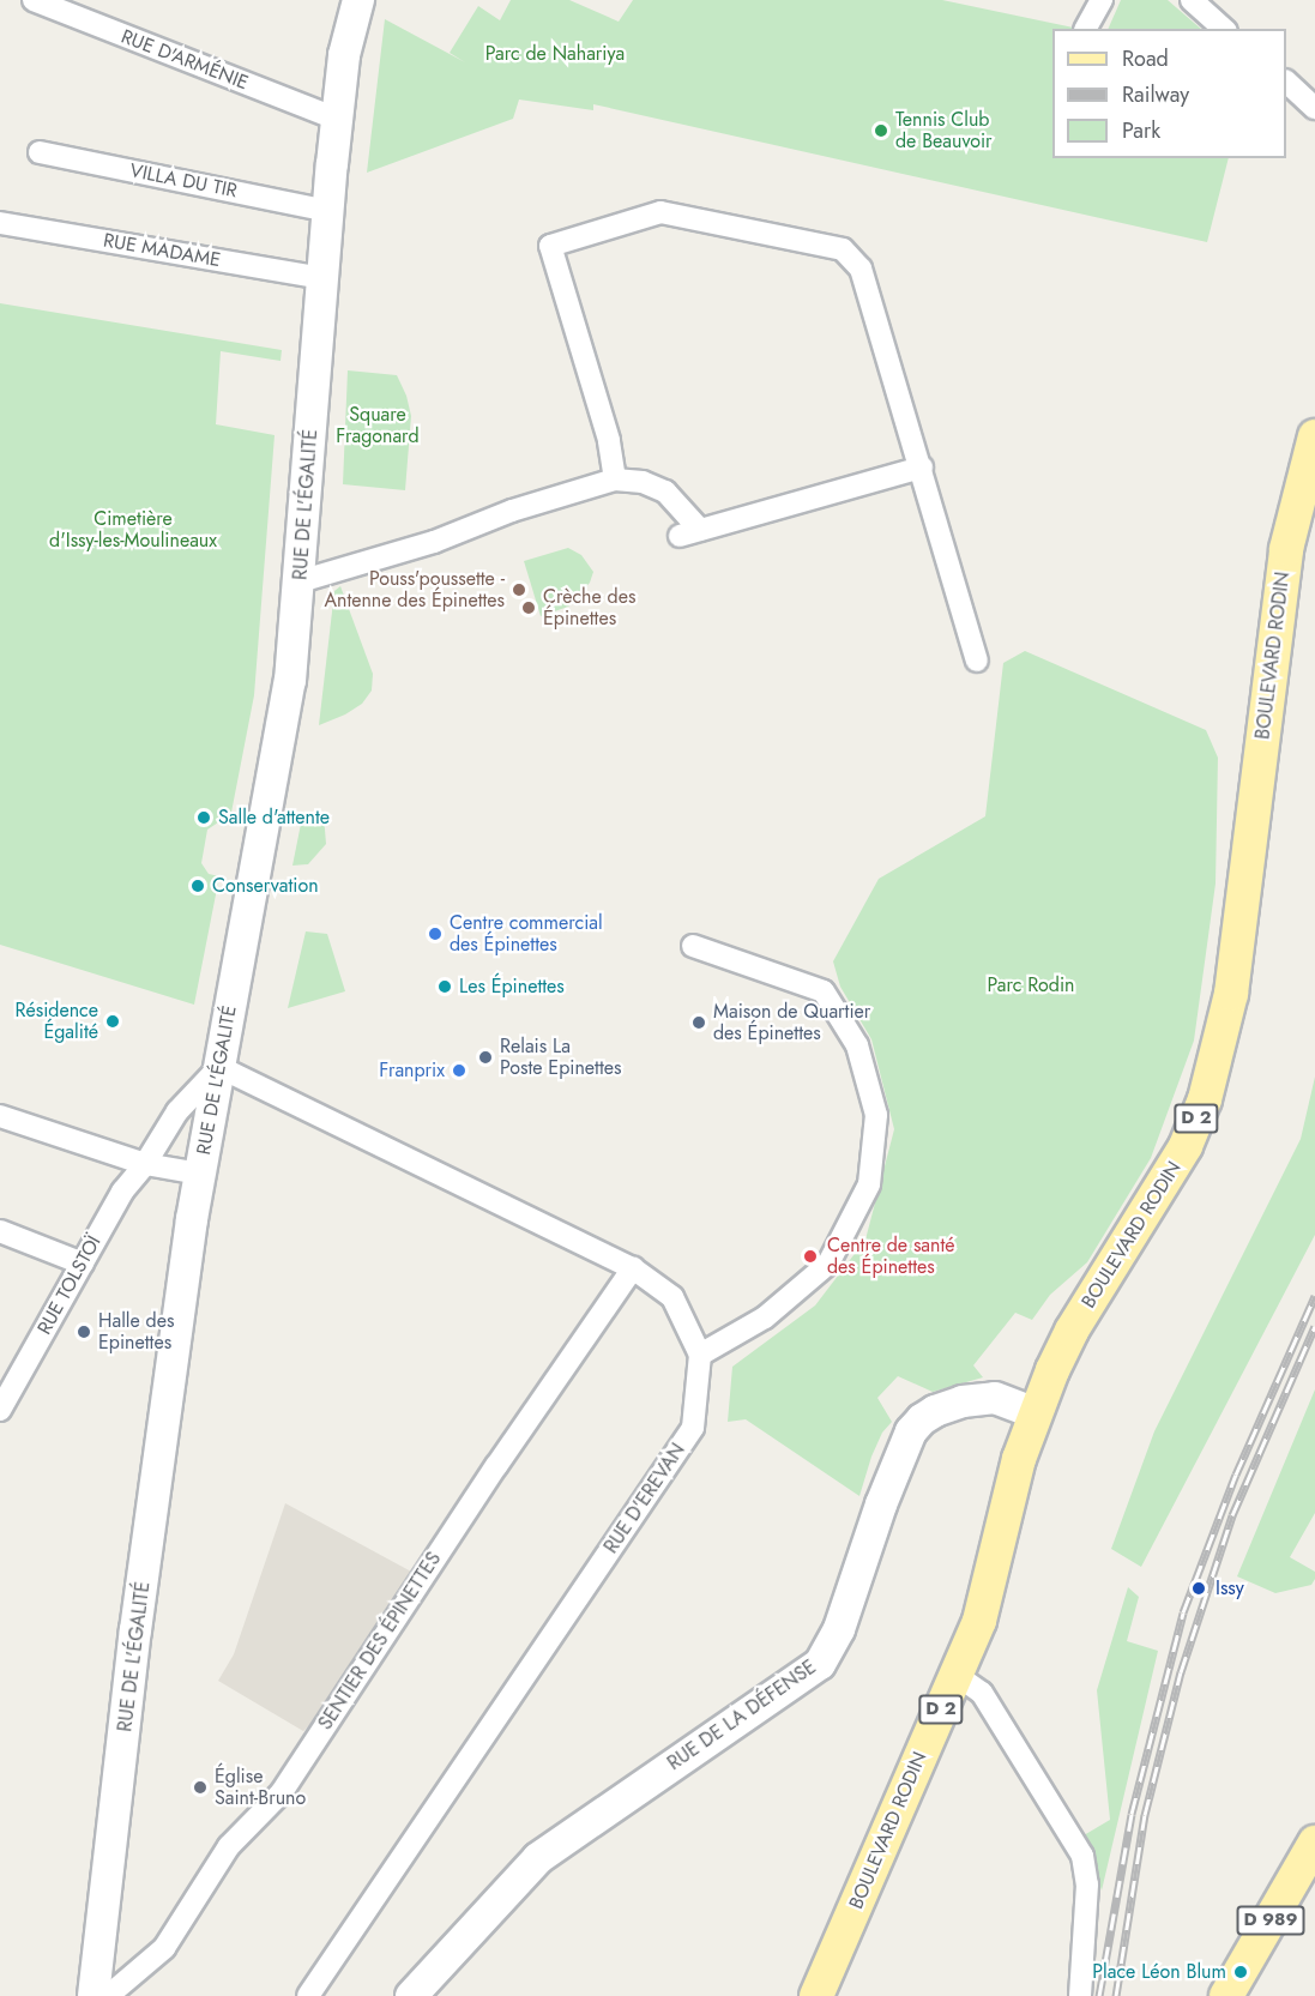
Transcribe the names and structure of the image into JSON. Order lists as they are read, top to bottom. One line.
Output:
{"streets":{"main road":["RUE DE L'ÉGALITÉ","BOULEVARD RODIN","D 2","RUE DE LA DÉFENSE","D 989"],"street":["RUE D'ARMÉNIE","VILLA DU TIR","RUE MADAME","RUE TOLSTOÏ","RUE D'EREVAN","SENTIER DES ÉPINETTES"]},"crossings":[["RUE D'ARMÉNIE","RUE DE L'ÉGALITÉ"],["VILLA DU TIR","RUE DE L'ÉGALITÉ"],["RUE MADAME","RUE DE L'ÉGALITÉ"],["RUE DE L'ÉGALITÉ","RUE TOLSTOÏ"],["BOULEVARD RODIN","RUE DE LA DÉFENSE"]],"parks":["Parc de Nahariya","Square Fragonard","Cimetière d'Issy-les-Moulineaux","Parc Rodin"],"places":["Tennis Club de Beauvoir","Pouss'poussette - Antenne des Épinettes","Crèche des Épinettes","Salle d'attente","Conservation","Centre commercial des Épinettes","Les Épinettes","Résidence Égalité","Maison de Quartier des Épinettes","Relais La Poste Epinettes","Franprix","Centre de santé des Épinettes","Halle des Epinettes","Issy","Église Saint-Bruno","Place Léon Blum"],"legend":["Road","Railway","Park"]}
